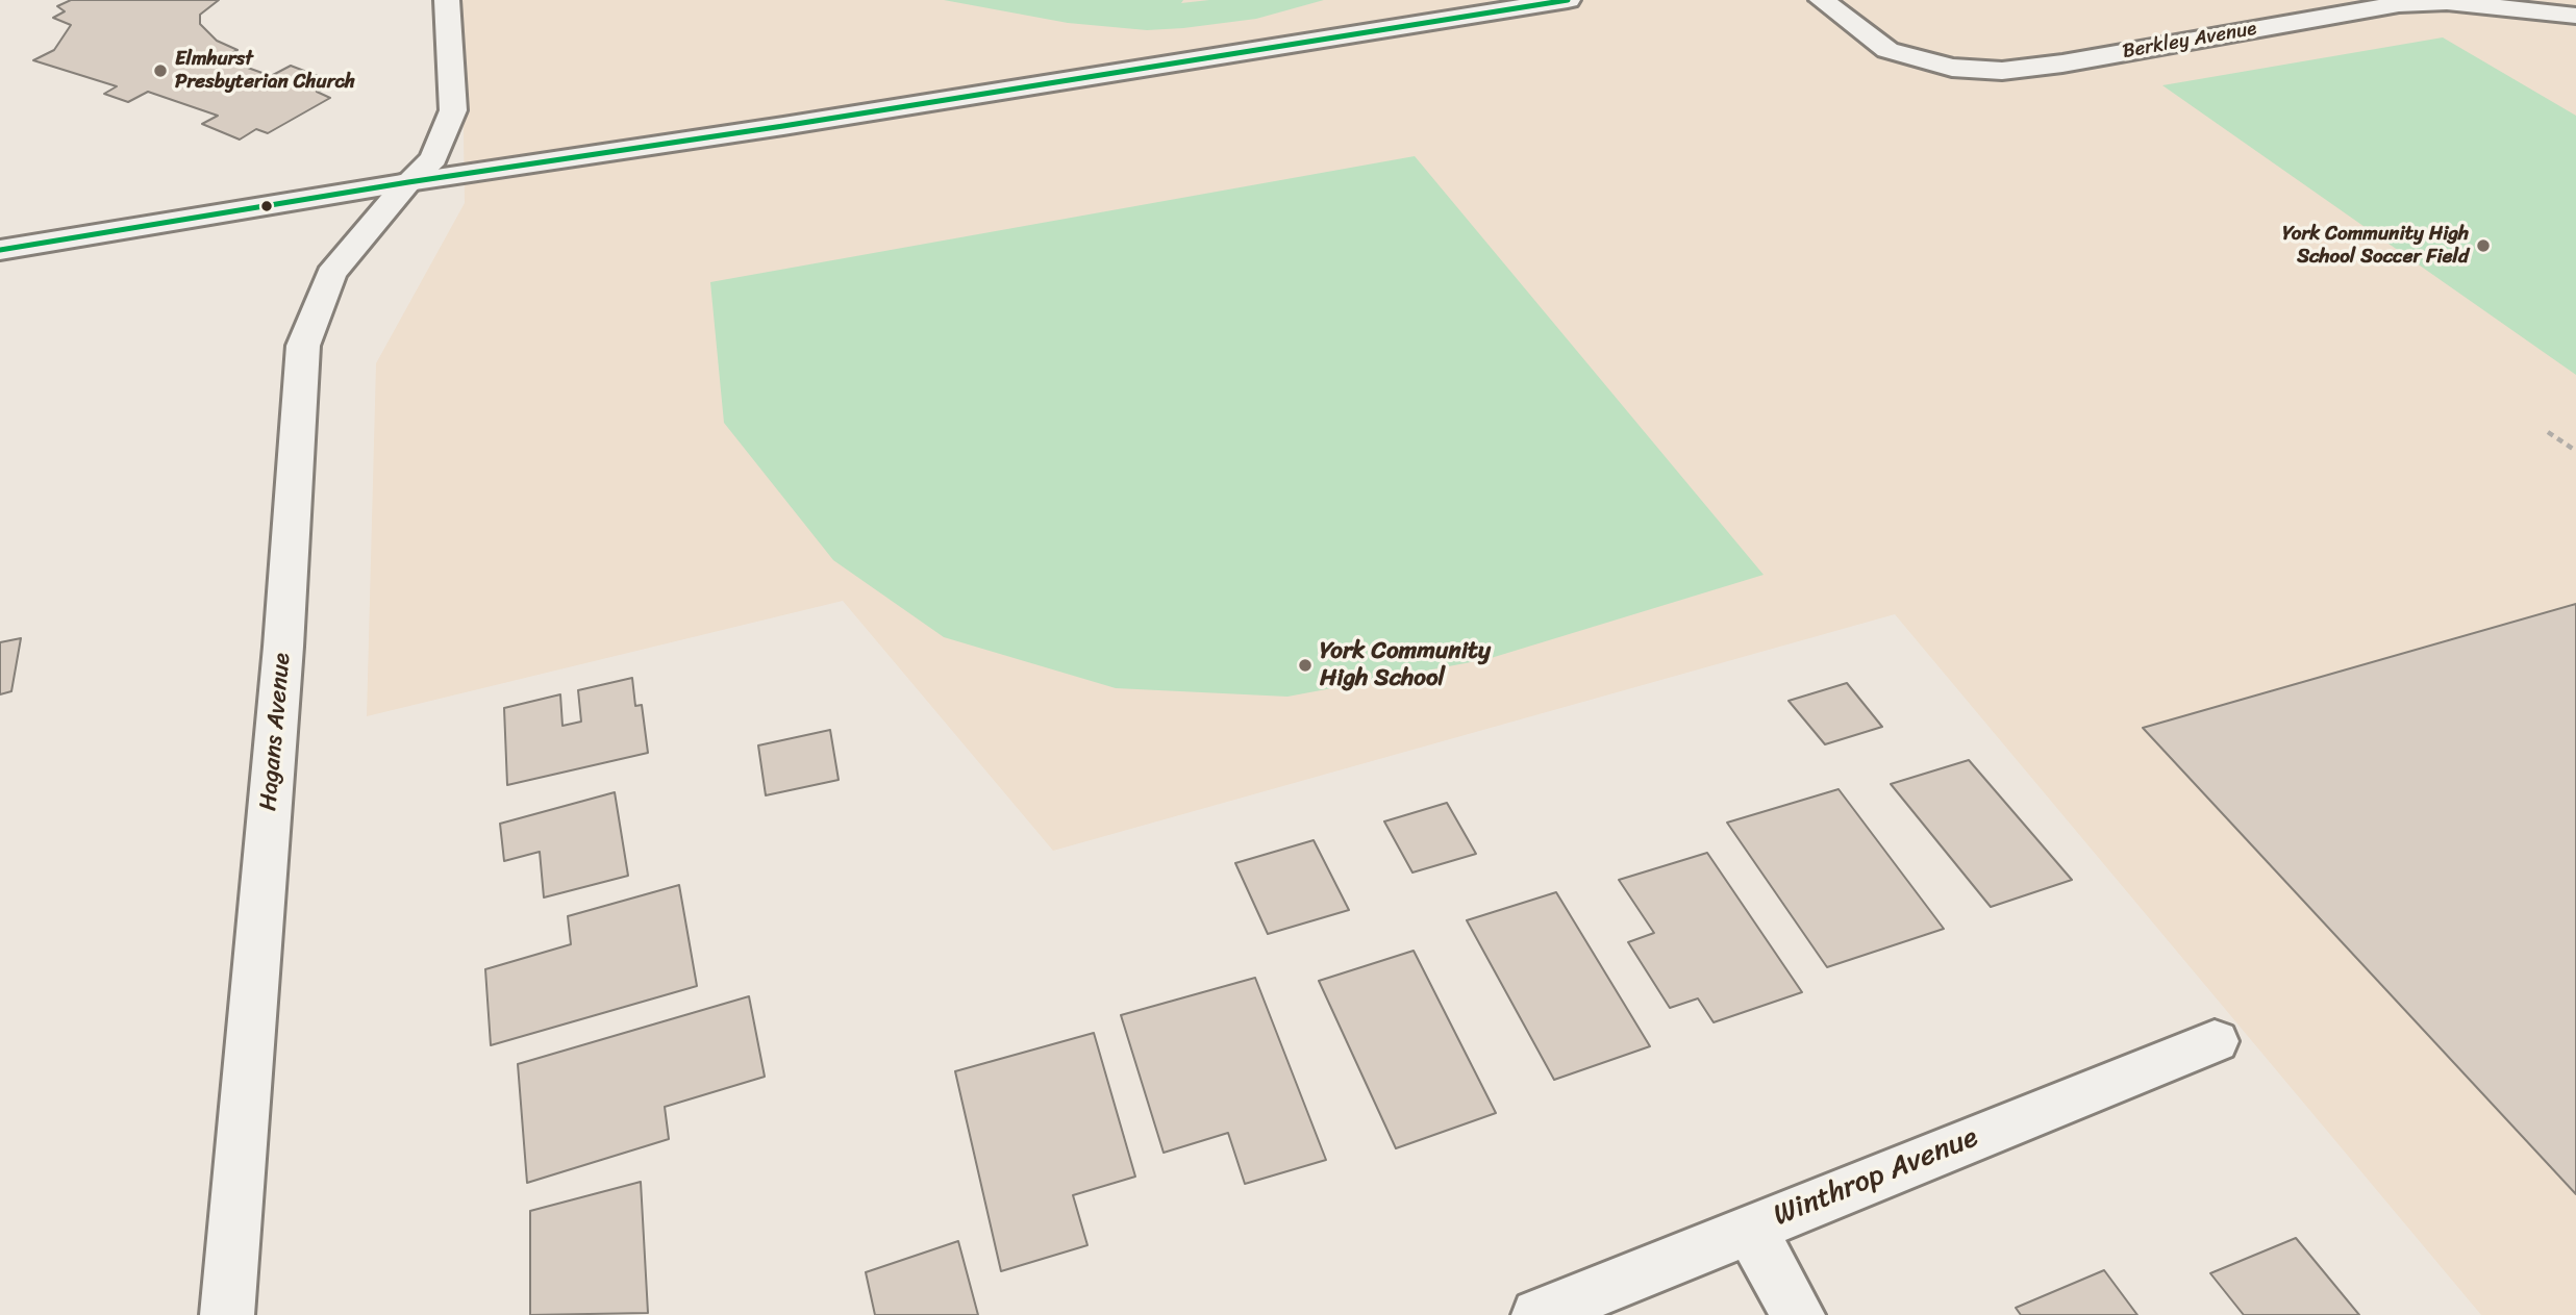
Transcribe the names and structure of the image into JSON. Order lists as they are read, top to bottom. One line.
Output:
{"streets":{"street":["Berkley Avenue","Hagans Avenue","Winthrop Avenue"]},"places":["Elmhurst Presbyterian Church","York Community High School Soccer Field","York Community High School"]}
